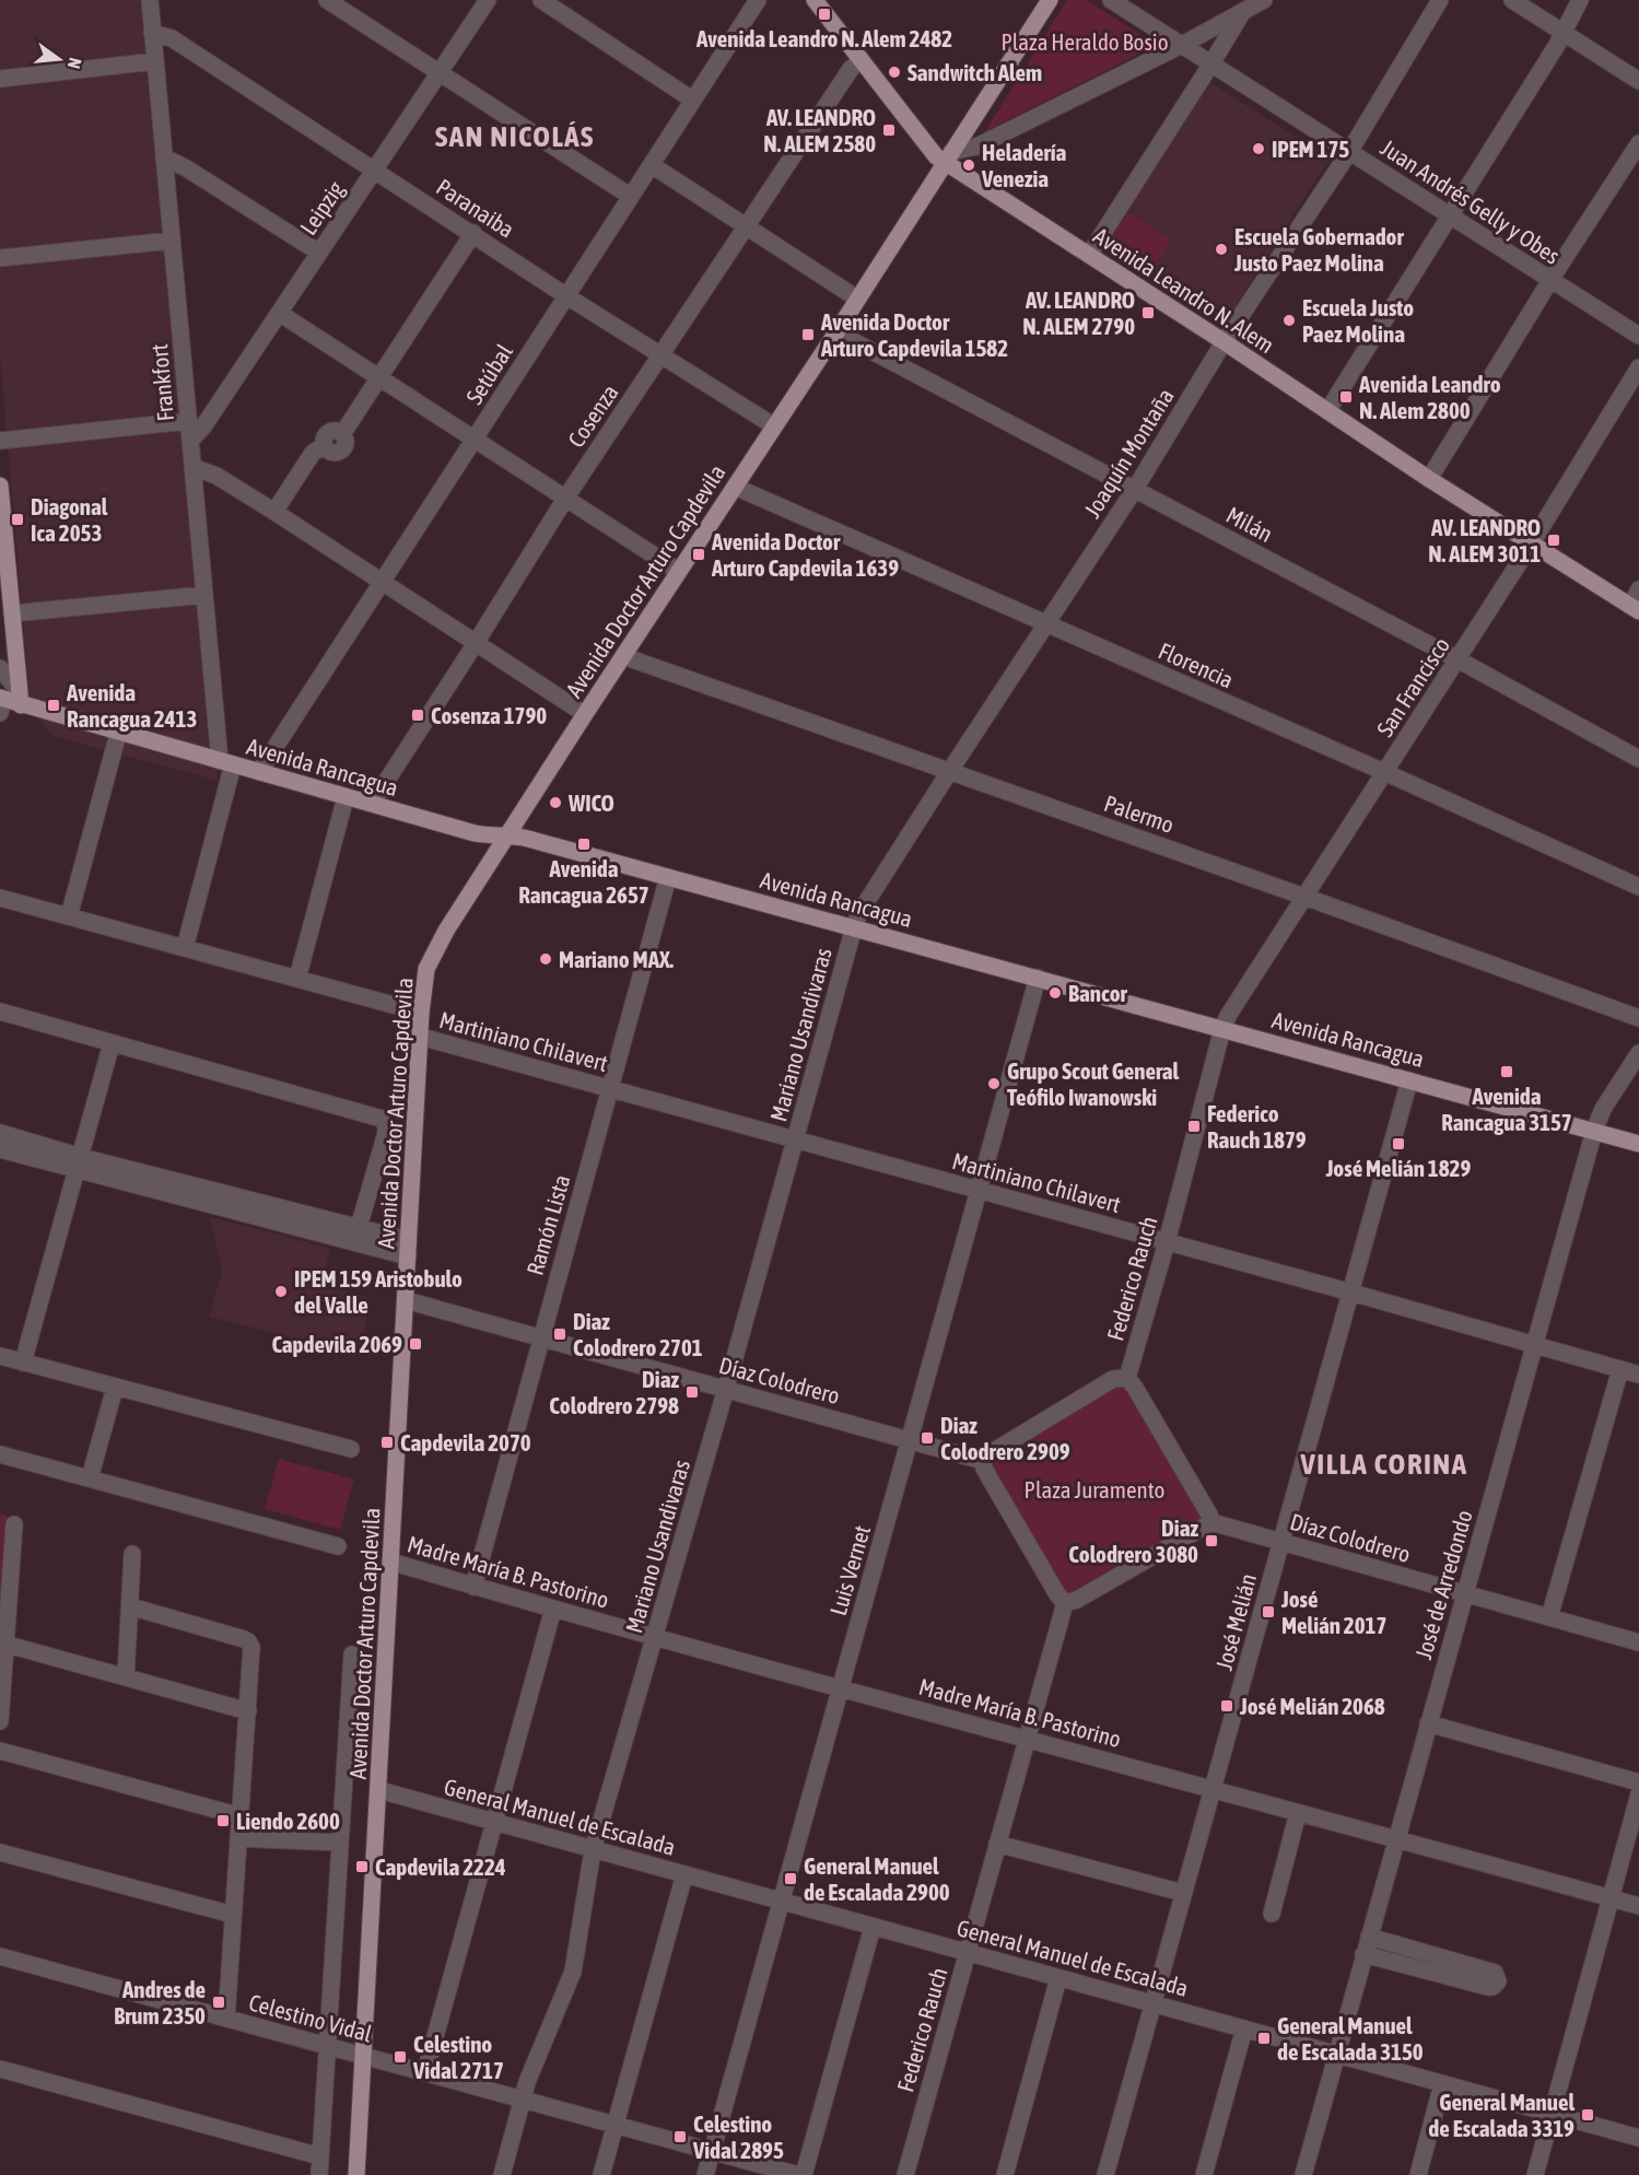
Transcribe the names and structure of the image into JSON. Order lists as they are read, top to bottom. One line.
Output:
{"streets":{"main road":["Avenida Leandro N. Alem","Avenida Doctor Arturo Capdevila","Avenida Rancagua"],"street":["Juan Andrés Gelly y Obes","Leipzig","Paranaiba","Setúbal","Frankfort","Cosenza","Joaquín Montaña","Milán","Florencia","San Francisco","Palermo","Mariano Usandivaras","Martiniano Chilavert","Ramón Lista","Federico Rauch","Díaz Colodrero","Luis Vernet","Madre María B. Pastorino","José de Arredondo","José Melián","General Manuel de Escalada","Celestino Vidal"]},"crossings":[["Juan Andrés Gelly y Obes","Joaquín Montaña"],["Leipzig","Paranaiba"],["Leipzig","Frankfort"],["Paranaiba","Setúbal"],["Paranaiba","Frankfort"],["Paranaiba","Cosenza"],["Paranaiba","Avenida Doctor Arturo Capdevila"],["Avenida Leandro N. Alem","Cosenza"],["Avenida Leandro N. Alem","Joaquín Montaña"],["Avenida Leandro N. Alem","Avenida Doctor Arturo Capdevila"],["Avenida Leandro N. Alem","San Francisco"],["Setúbal","Avenida Rancagua"],["Frankfort","Avenida Rancagua"],["Cosenza","Avenida Rancagua"],["Joaquín Montaña","Milán"],["Joaquín Montaña","Florencia"],["Joaquín Montaña","Avenida Rancagua"],["Joaquín Montaña","Palermo"],["Joaquín Montaña","Mariano Usandivaras"],["Milán","Avenida Doctor Arturo Capdevila"],["Milán","San Francisco"],["Avenida Doctor Arturo Capdevila","Florencia"],["Avenida Doctor Arturo Capdevila","Avenida Rancagua"],["Avenida Doctor Arturo Capdevila","Palermo"],["Avenida Doctor Arturo Capdevila","Martiniano Chilavert"],["Avenida Doctor Arturo Capdevila","Díaz Colodrero"],["Avenida Doctor Arturo Capdevila","Madre María B. Pastorino"],["Avenida Doctor Arturo Capdevila","General Manuel de Escalada"],["Avenida Doctor Arturo Capdevila","Celestino Vidal"],["Florencia","San Francisco"],["San Francisco","Avenida Rancagua"],["San Francisco","Palermo"],["San Francisco","Federico Rauch"],["Avenida Rancagua","Mariano Usandivaras"],["Avenida Rancagua","Ramón Lista"],["Avenida Rancagua","Federico Rauch"],["Avenida Rancagua","Luis Vernet"],["Avenida Rancagua","José de Arredondo"],["Avenida Rancagua","José Melián"],["Mariano Usandivaras","Martiniano Chilavert"],["Mariano Usandivaras","Díaz Colodrero"],["Mariano Usandivaras","Madre María B. Pastorino"],["Mariano Usandivaras","General Manuel de Escalada"],["Mariano Usandivaras","Celestino Vidal"],["Martiniano Chilavert","Ramón Lista"],["Martiniano Chilavert","Federico Rauch"],["Martiniano Chilavert","Luis Vernet"],["Martiniano Chilavert","José de Arredondo"],["Martiniano Chilavert","José Melián"],["Ramón Lista","Díaz Colodrero"],["Ramón Lista","Madre María B. Pastorino"],["Federico Rauch","Díaz Colodrero"],["Federico Rauch","Madre María B. Pastorino"],["Federico Rauch","General Manuel de Escalada"],["Díaz Colodrero","Luis Vernet"],["Díaz Colodrero","José de Arredondo"],["Díaz Colodrero","José Melián"],["Luis Vernet","Madre María B. Pastorino"],["Luis Vernet","General Manuel de Escalada"],["Luis Vernet","Celestino Vidal"],["Madre María B. Pastorino","José de Arredondo"],["Madre María B. Pastorino","José Melián"],["José de Arredondo","General Manuel de Escalada"],["José Melián","General Manuel de Escalada"]],"districts":["SAN NICOLÁS","VILLA CORINA"],"parks":["Plaza Heraldo Bosio","Plaza Juramento"],"places":{"transit":["Avenida Leandro N. Alem 2482","AV. LEANDRO N. ALEM 2580","AV. LEANDRO N. ALEM 2790","Avenida Doctor Arturo Capdevila 1582","Avenida Leandro N. Alem 2800","Diagonal Ica 2053","AV. LEANDRO N. ALEM 3011","Avenida Doctor Arturo Capdevila 1639","Avenida Rancagua 2413","Cosenza 1790","Avenida Rancagua 2657","Avenida Rancagua 3157","Federico Rauch 1879","José Melián 1829","Diaz Colodrero 2701","Capdevila 2069","Diaz Colodrero 2798","Diaz Colodrero 2909","Capdevila 2070","Diaz Colodrero 3080","José Melián 2017","José Melián 2068","Liendo 2600","Capdevila 2224","General Manuel de Escalada 2900","Andres de Brum 2350","General Manuel de Escalada 3150","Celestino Vidal 2717","General Manuel de Escalada 3319","Celestino Vidal 2895"],"other":["Sandwitch Alem","IPEM 175","Heladería Venezia","Escuela Gobernador Justo Paez Molina","Escuela Justo Paez Molina","WICO","Mariano MAX.","Bancor","Grupo Scout General Teófilo Iwanowski","IPEM 159 Aristobulo del Valle"]},"north":"right"}
